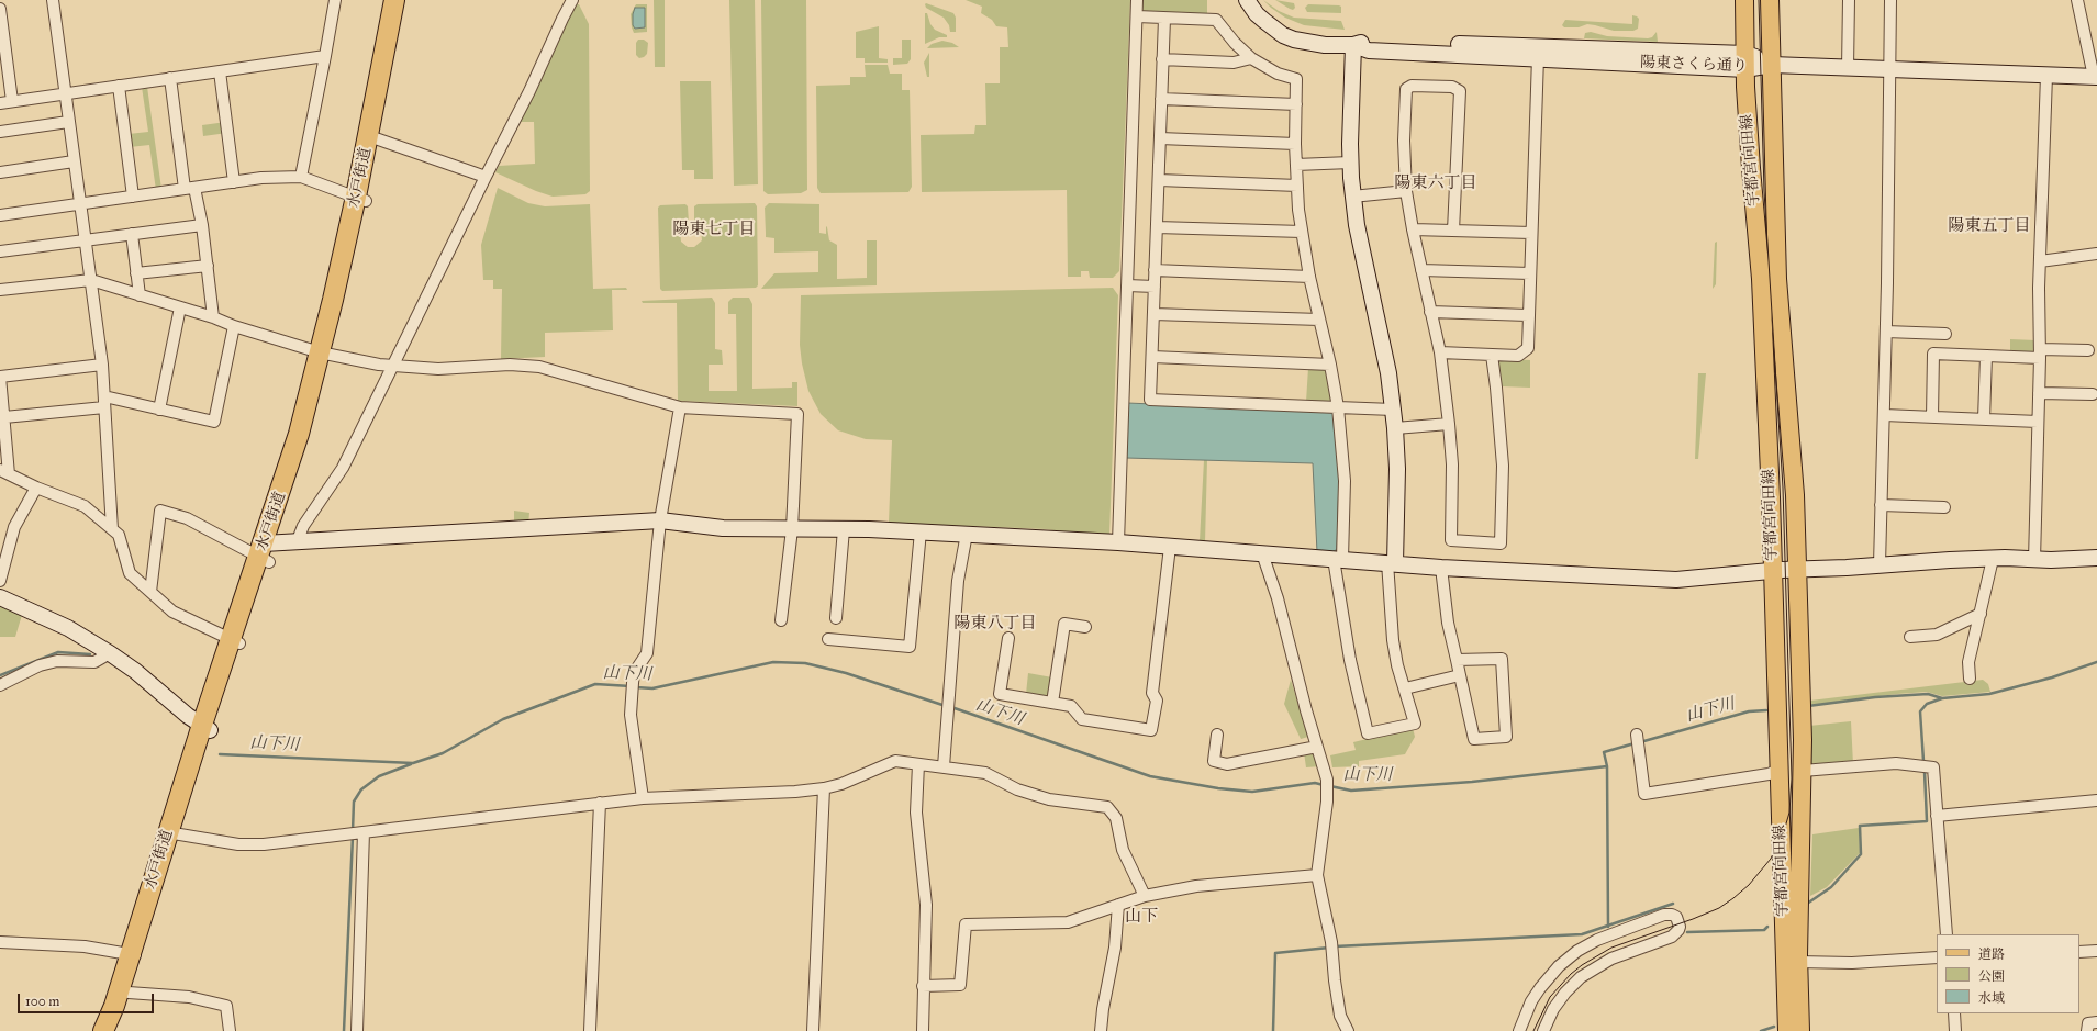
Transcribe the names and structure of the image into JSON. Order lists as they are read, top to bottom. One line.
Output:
{"streets":{"highway":["水戸街道"],"main road":["宇都宮向田線"],"street":["陽東さくら通り"]},"crossings":[["陽東さくら通り","宇都宮向田線"]],"districts":["陽東六丁目","陽東五丁目","陽東七丁目","陽東八丁目","山下"],"water":["山下川"],"legend":["道路","公園","水域"],"scale_bar":"100 m"}
